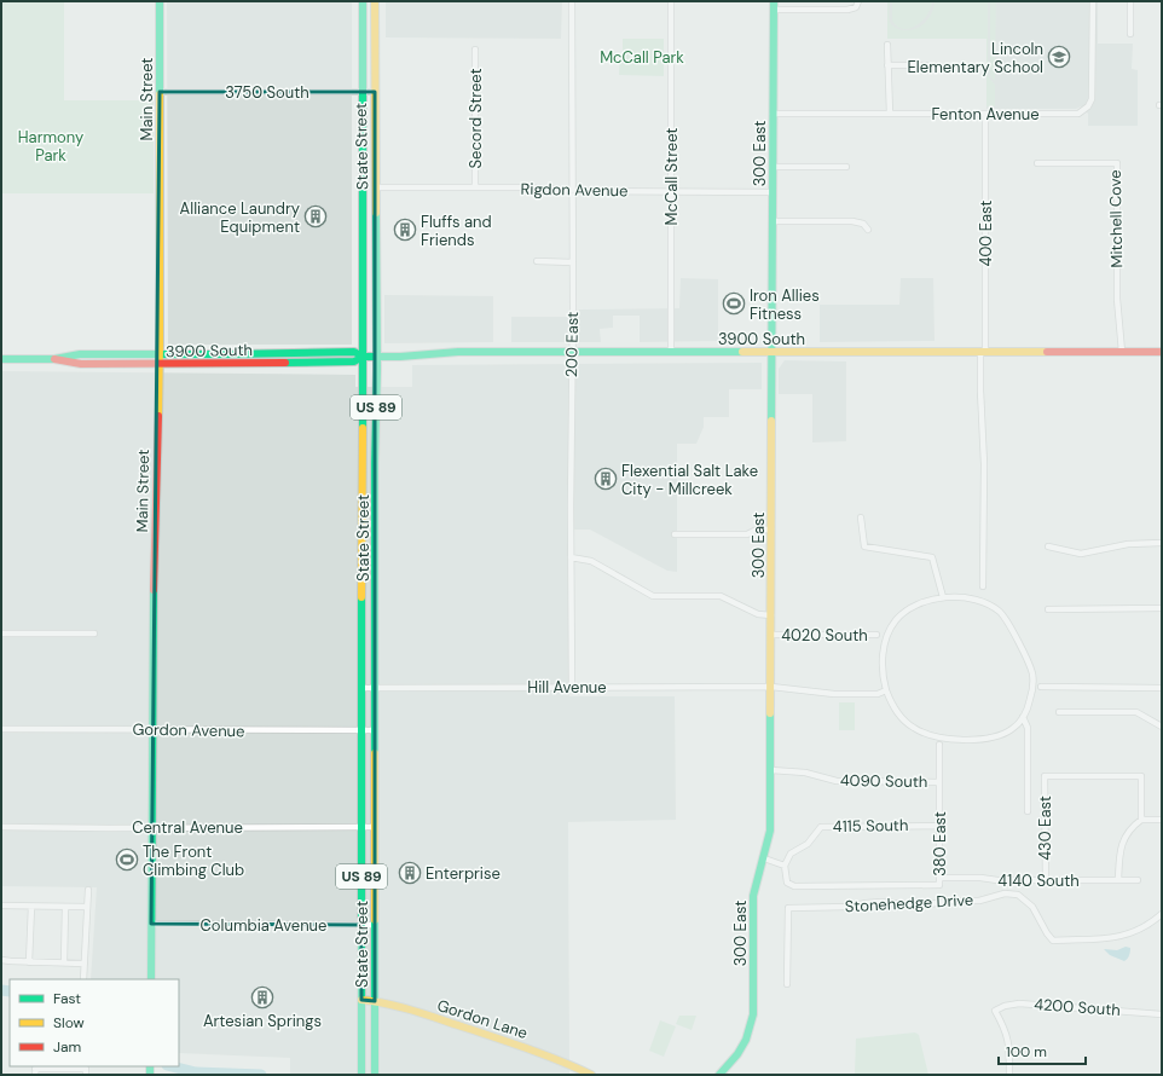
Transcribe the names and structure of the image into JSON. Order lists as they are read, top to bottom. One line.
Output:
{"streets":{"main road":["Main Street","State Street","300 East","3900 South","US 89","Gordon Lane"],"street":["3750 South","Fenton Avenue","Secord Street","McCall Street","Rigdon Avenue","Mitchell Cove","400 East","200 East","4020 South","Hill Avenue","Gordon Avenue","4090 South","4115 South","Central Avenue","430 East","380 East","4140 South","Stonehedge Drive","Columbia Avenue","4200 South"]},"crossings":[["3750 South","Main Street"],["3750 South","State Street"],["Main Street","3900 South"],["Main Street","Gordon Avenue"],["Main Street","Central Avenue"],["Main Street","Columbia Avenue"],["Fenton Avenue","300 East"],["Fenton Avenue","400 East"],["Secord Street","Rigdon Avenue"],["State Street","Rigdon Avenue"],["State Street","3900 South"],["State Street","Hill Avenue"],["State Street","Gordon Avenue"],["State Street","Central Avenue"],["State Street","Columbia Avenue"],["State Street","Gordon Lane"],["300 East","Rigdon Avenue"],["300 East","3900 South"],["300 East","4020 South"],["300 East","Hill Avenue"],["300 East","4090 South"],["McCall Street","Rigdon Avenue"],["McCall Street","3900 South"],["Rigdon Avenue","200 East"],["Mitchell Cove","3900 South"],["400 East","3900 South"],["3900 South","200 East"],["200 East","Hill Avenue"],["4090 South","380 East"],["4115 South","380 East"],["430 East","4140 South"],["380 East","4140 South"]],"parks":["McCall Park","Harmony Park"],"places":{"school or university":["Lincoln Elementary School"],"building":["Alliance Laundry Equipment","Fluffs and Friends","Flexential Salt Lake City - Millcreek","Enterprise","Artesian Springs"],"sports":["Iron Allies Fitness","The Front Climbing Club"]},"legend":["Fast","Slow","Jam"],"scale_bar":"100 m"}
